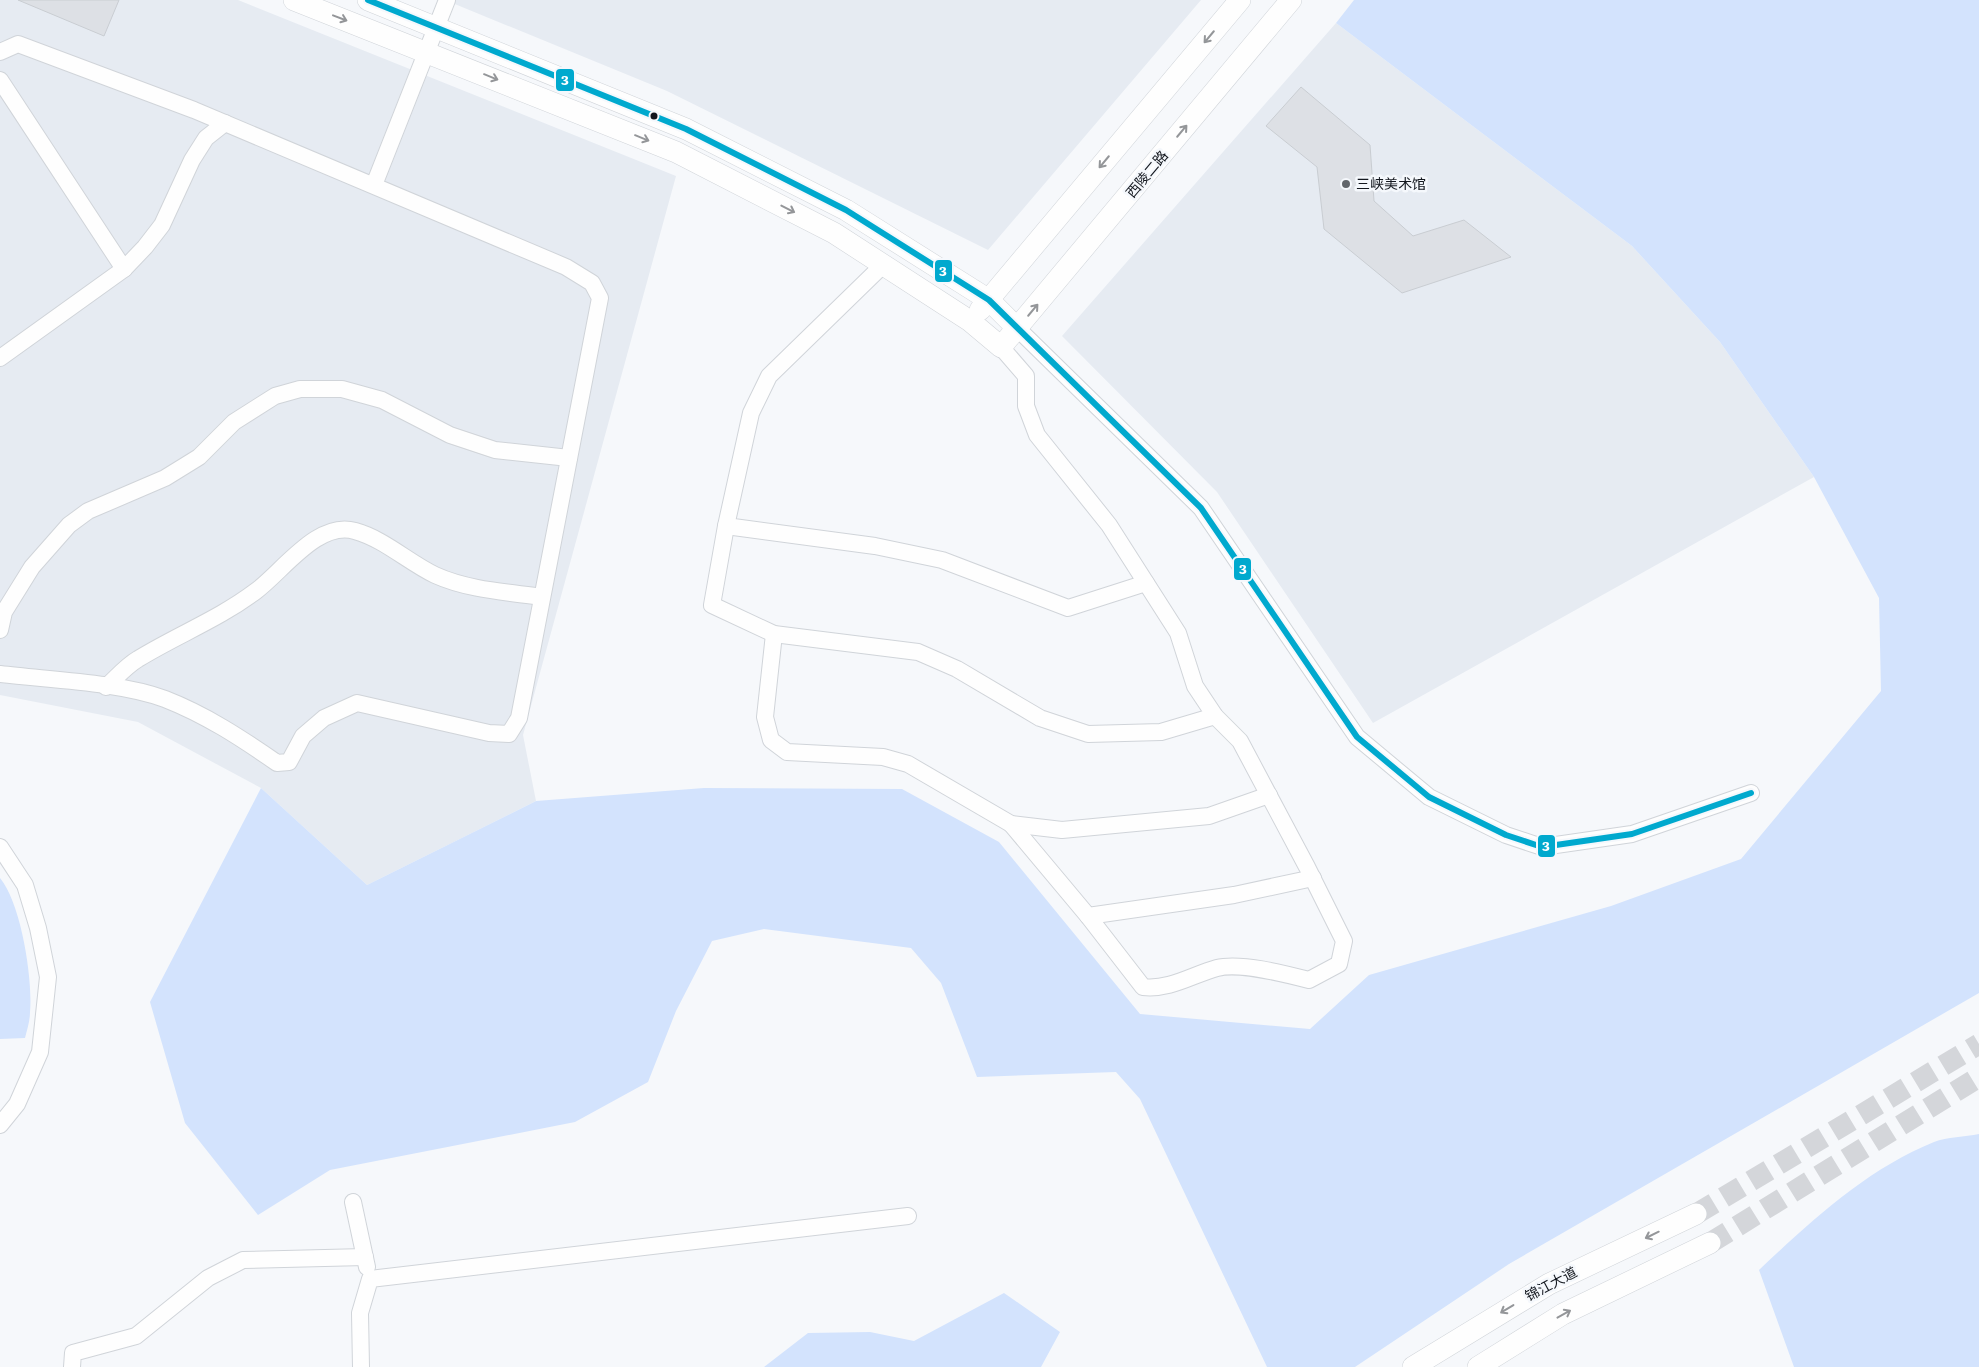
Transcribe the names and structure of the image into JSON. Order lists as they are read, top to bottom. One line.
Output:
{"streets":{"main road":["西陵二路","锦江大道"]},"places":["三峡美术馆"],"lines":["transit line 3"]}
